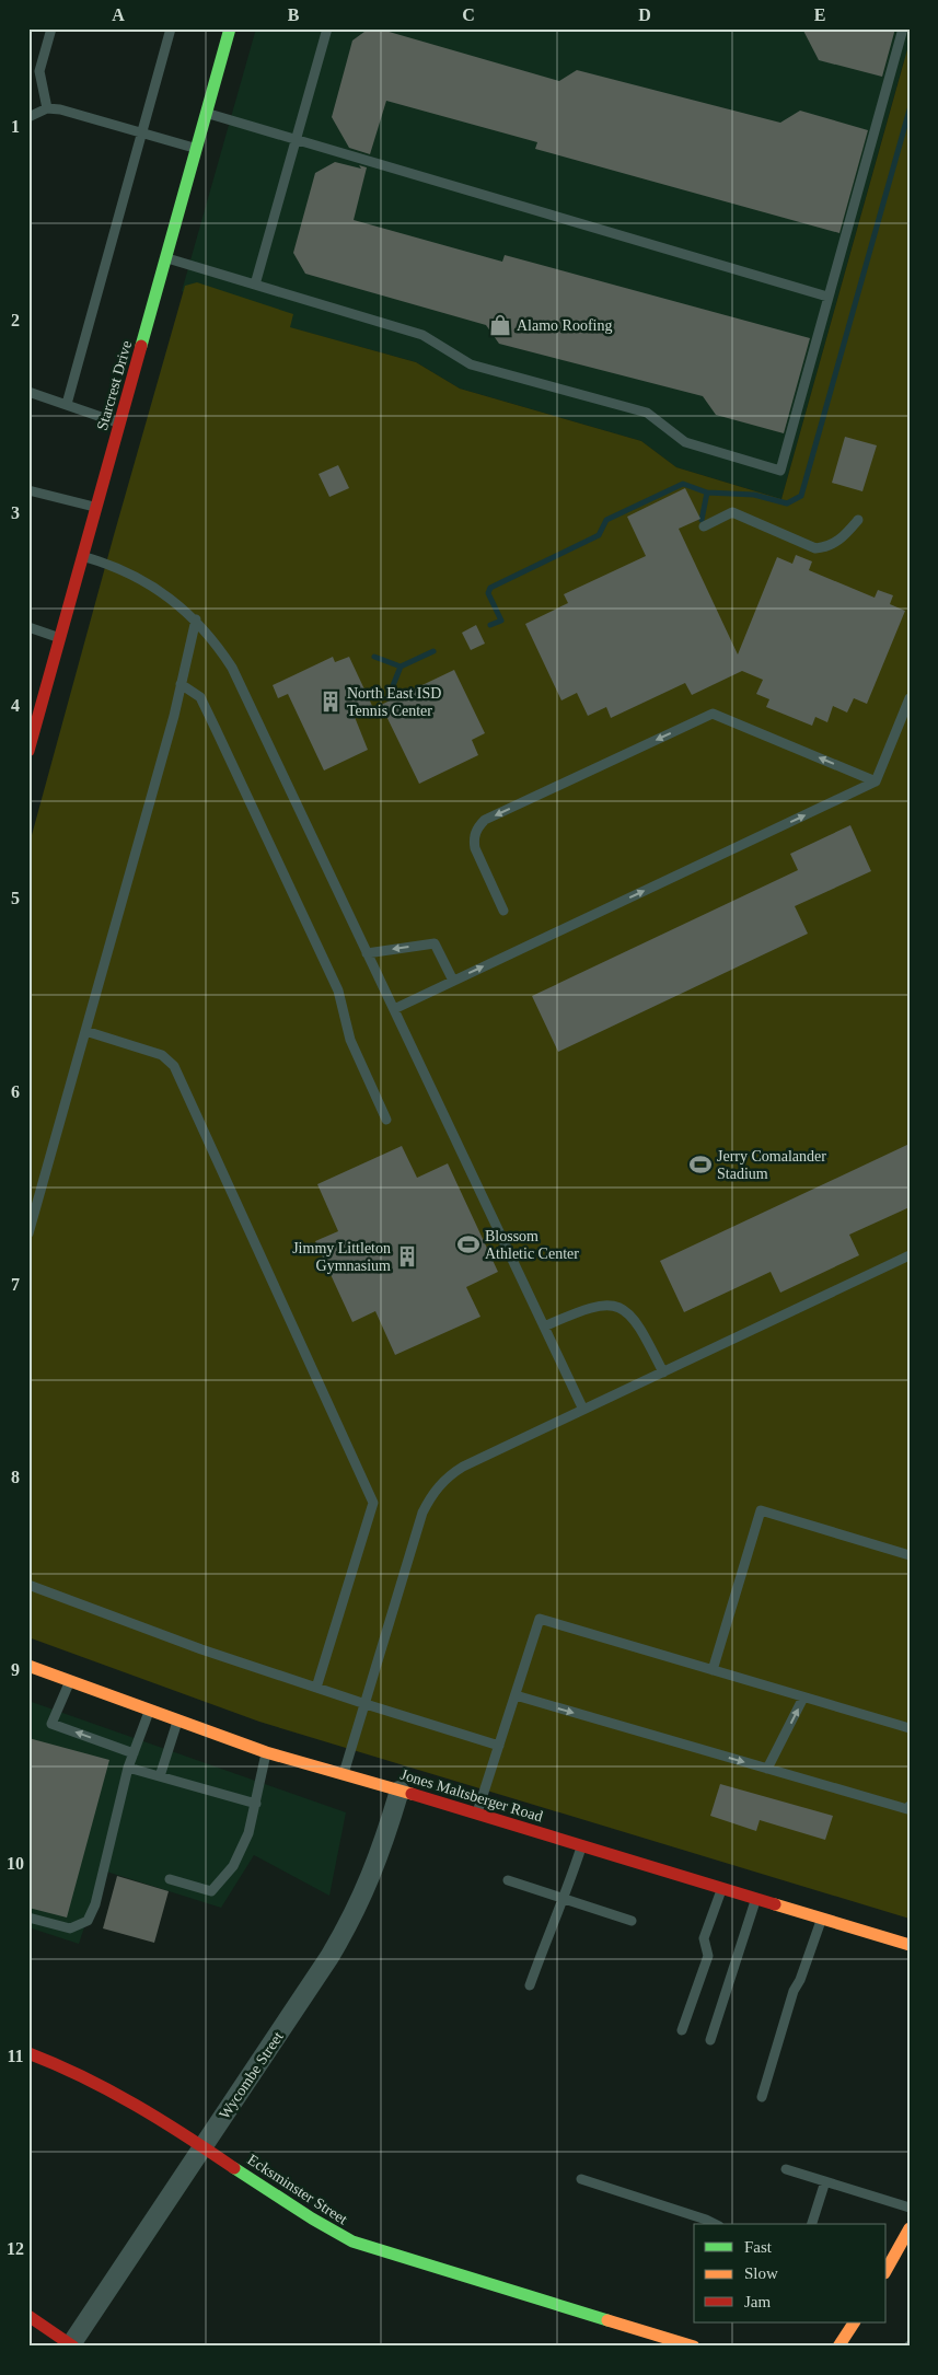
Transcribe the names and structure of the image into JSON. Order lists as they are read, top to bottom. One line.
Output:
{"streets":{"main road":["Starcrest Drive","Jones Maltsberger Road","Ecksminster Street"],"street":["Wycombe Street"]},"crossings":[["Jones Maltsberger Road","Wycombe Street"],["Wycombe Street","Ecksminster Street"]],"places":{"shop":["Alamo Roofing"],"building":["North East ISD Tennis Center","Jimmy Littleton Gymnasium"],"sports":["Jerry Comalander Stadium","Blossom Athletic Center"]},"legend":["Fast","Slow","Jam"],"grid":{"columns":["A","B","C","D","E"],"rows":["1","2","3","4","5","6","7","8","9","10","11","12"]}}
